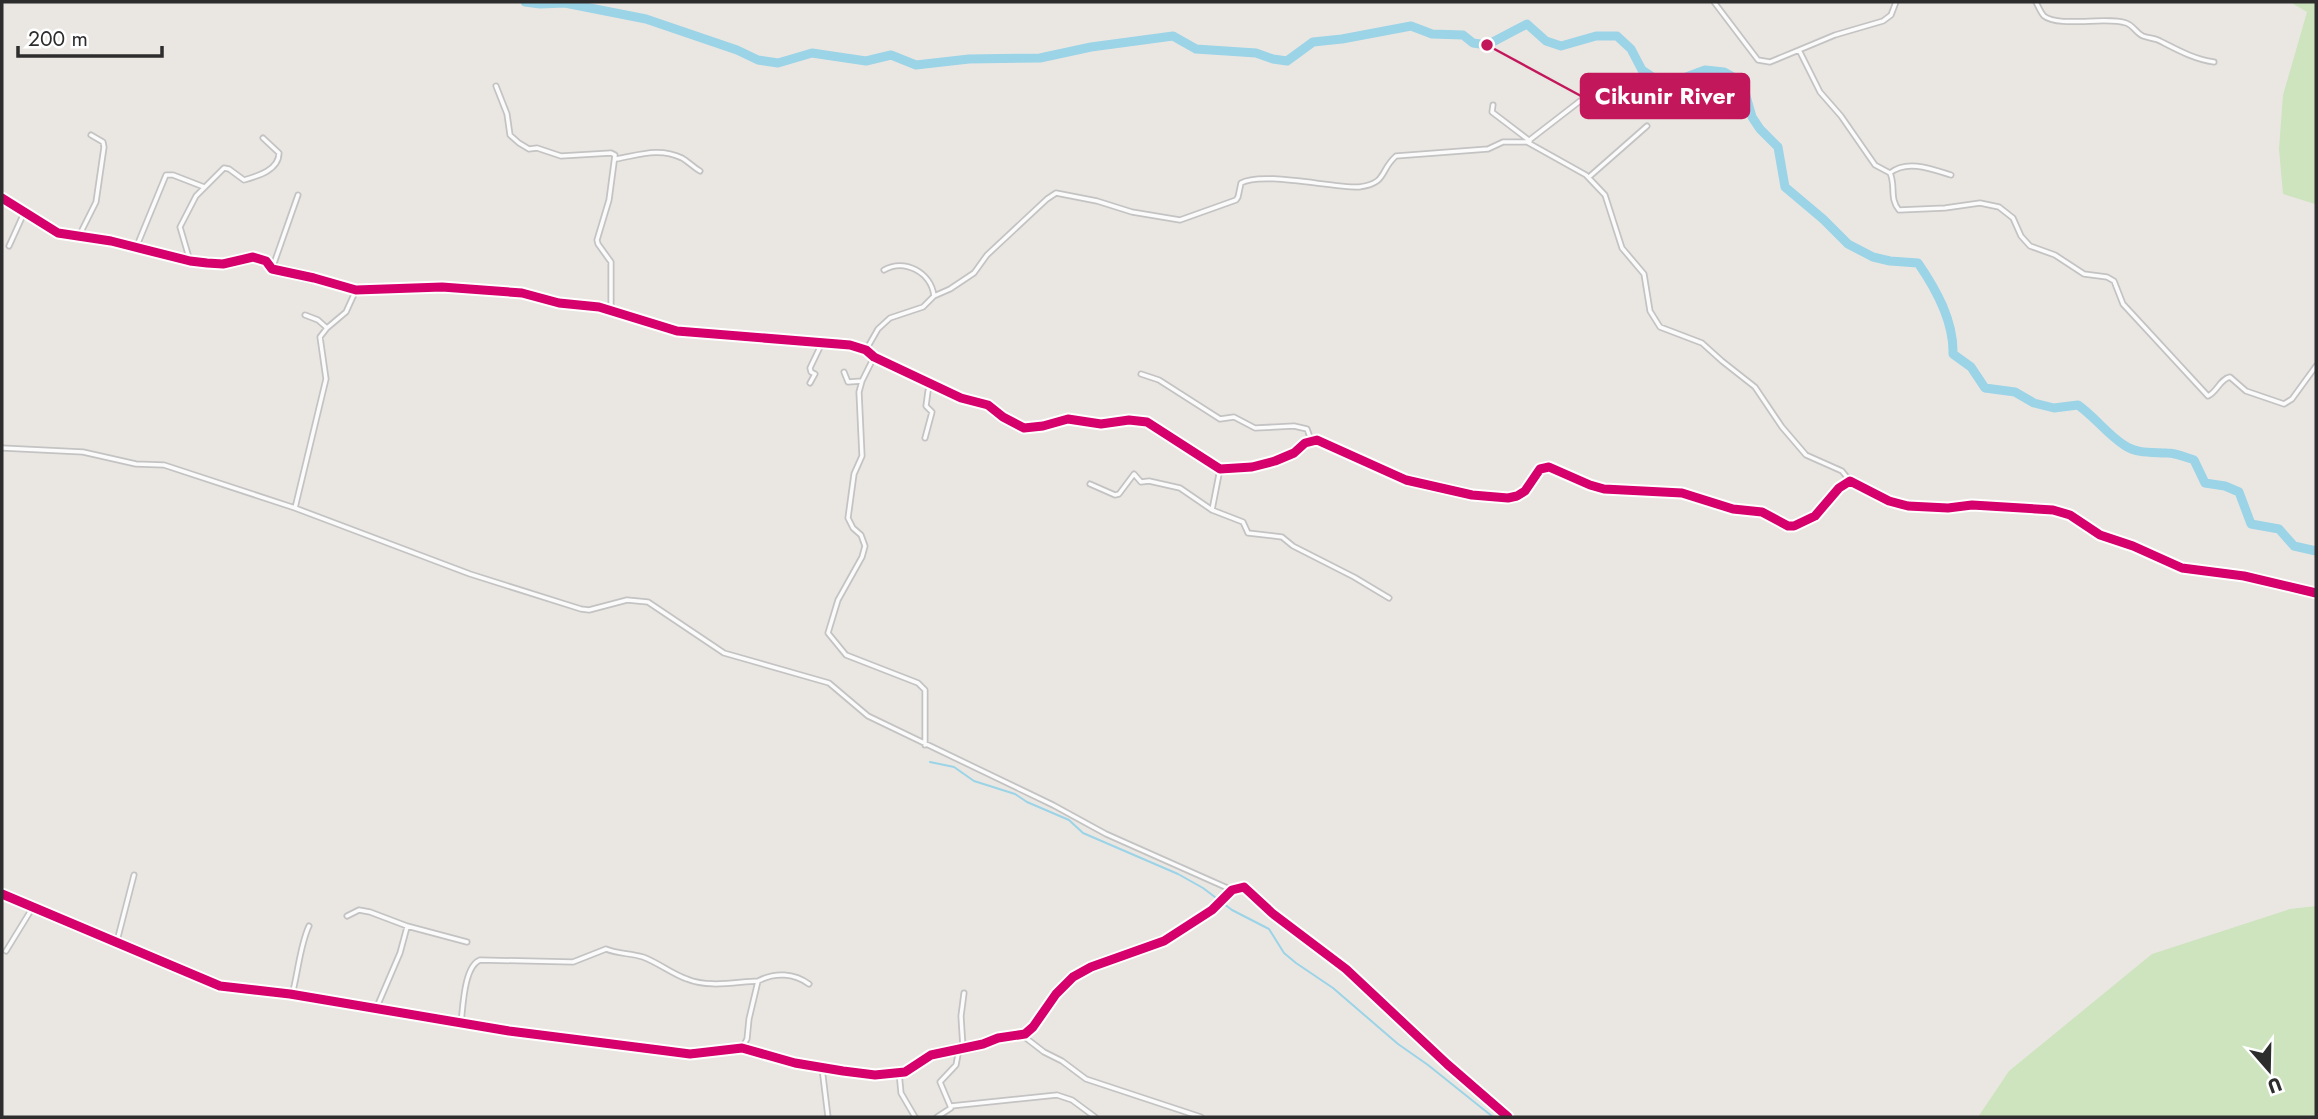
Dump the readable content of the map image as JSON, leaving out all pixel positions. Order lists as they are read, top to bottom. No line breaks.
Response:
{"places":["Cikunir River"],"scale_bar":"200 m","north":"bottom"}
